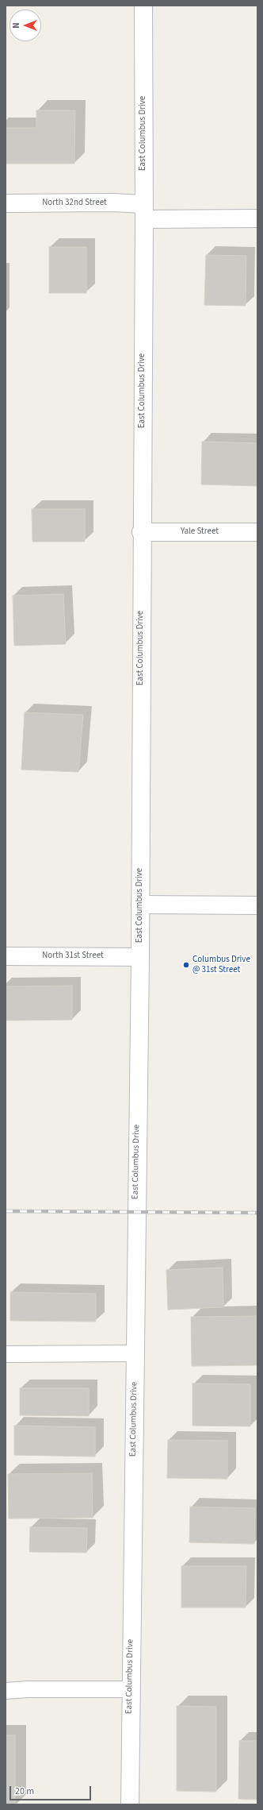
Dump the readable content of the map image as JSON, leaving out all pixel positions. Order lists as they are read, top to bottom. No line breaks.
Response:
{"streets":{"main road":["East Columbus Drive","North 32nd Street","Yale Street","North 31st Street"]},"crossings":[["East Columbus Drive","North 32nd Street"],["East Columbus Drive","Yale Street"],["East Columbus Drive","North 31st Street"]],"places":["Columbus Drive @ 31st Street"],"scale_bar":"20 m","north":"left"}
